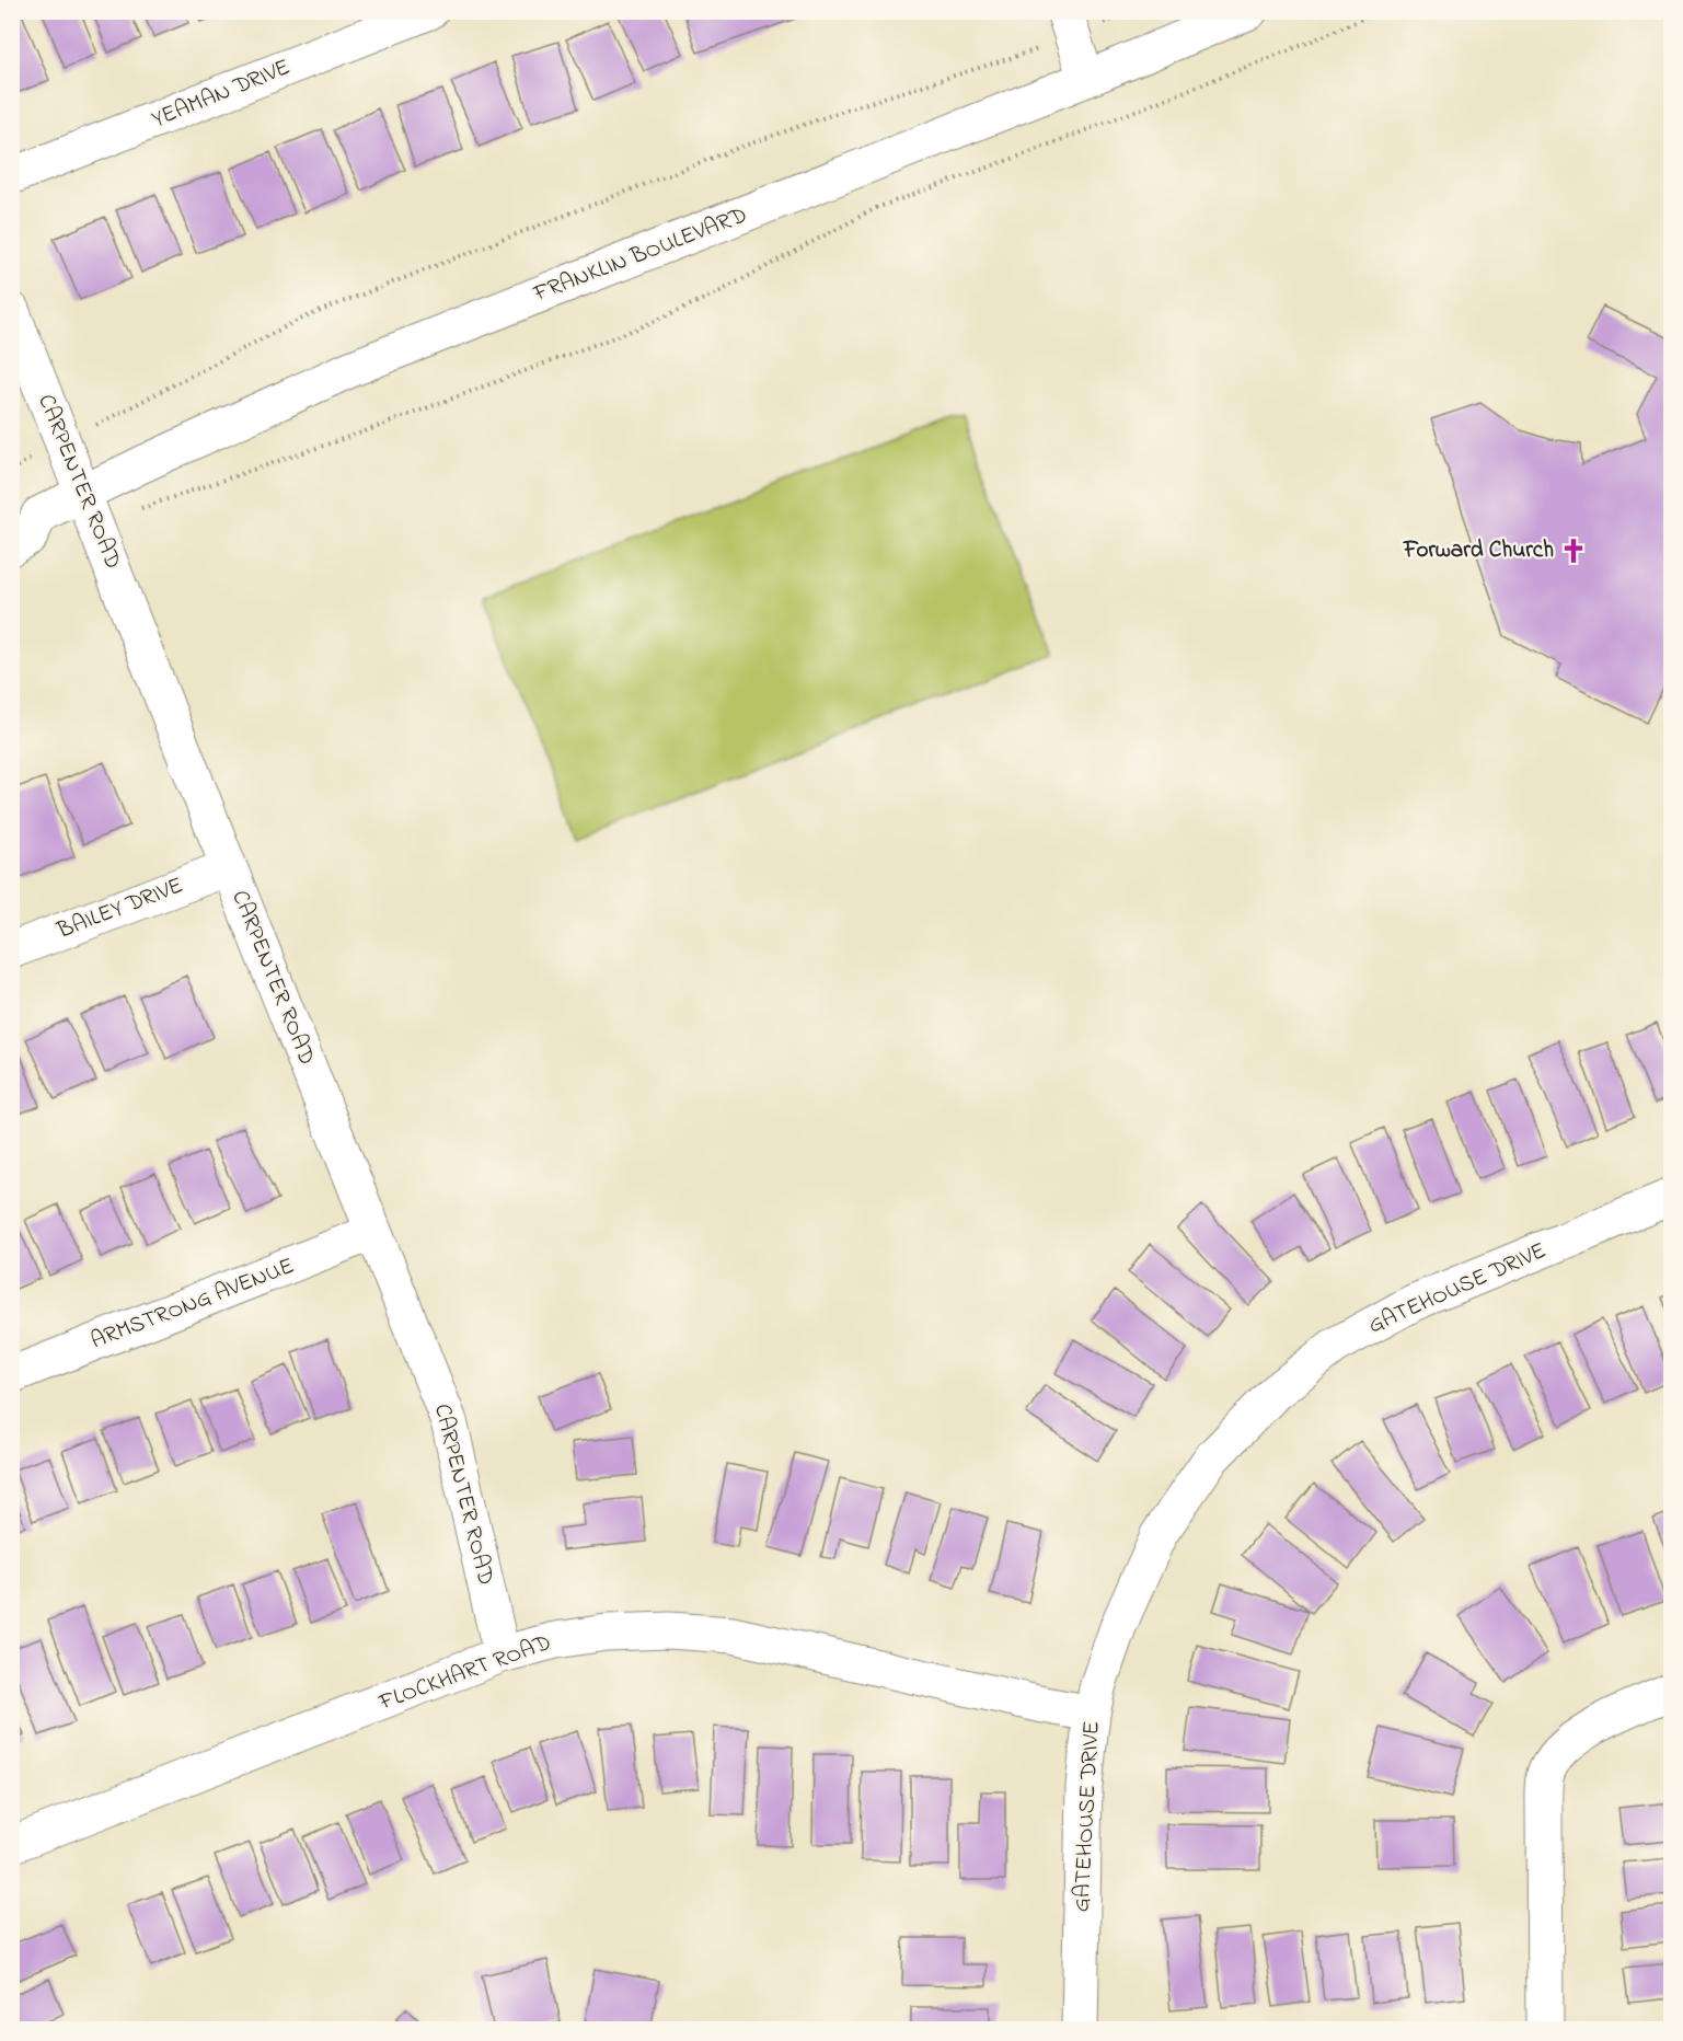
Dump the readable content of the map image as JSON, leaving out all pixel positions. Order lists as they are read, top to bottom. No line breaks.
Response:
{"streets":{"street":["YEAMAN DRIVE","FRANKLIN BOULEVARD","CARPENTER ROAD","BAILEY DRIVE","GATEHOUSE DRIVE","ARMSTRONG AVENUE","FLOCKHART ROAD"]},"crossings":[["FRANKLIN BOULEVARD","CARPENTER ROAD"],["CARPENTER ROAD","BAILEY DRIVE"],["CARPENTER ROAD","ARMSTRONG AVENUE"],["CARPENTER ROAD","FLOCKHART ROAD"],["GATEHOUSE DRIVE","FLOCKHART ROAD"]],"places":{"church":["Forward Church"]}}
